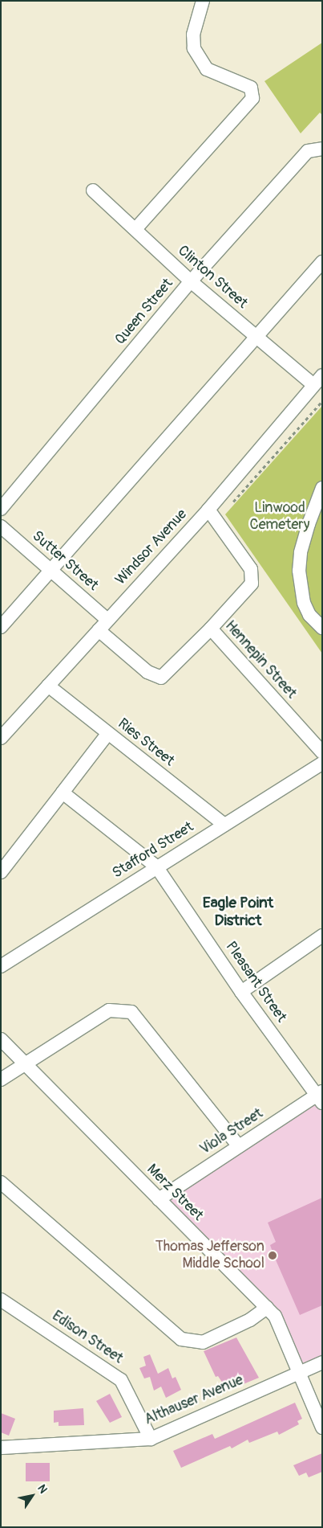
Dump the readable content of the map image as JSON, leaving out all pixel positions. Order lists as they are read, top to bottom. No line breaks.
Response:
{"streets":{"street":["Clinton Street","Queen Street","Windsor Avenue","Sutter Street","Hennepin Street","Ries Street","Stafford Street","Pleasant Street","Viola Street","Merz Street","Edison Street","Althauser Avenue"]},"crossings":[["Clinton Street","Queen Street"],["Clinton Street","Windsor Avenue"],["Windsor Avenue","Sutter Street"],["Windsor Avenue","Hennepin Street"],["Windsor Avenue","Ries Street"],["Ries Street","Stafford Street"],["Stafford Street","Pleasant Street"],["Pleasant Street","Viola Street"],["Viola Street","Merz Street"],["Merz Street","Althauser Avenue"],["Edison Street","Althauser Avenue"]],"districts":["Eagle Point District"],"parks":["Linwood Cemetery"],"places":["Thomas Jefferson Middle School"],"north":"top right"}
